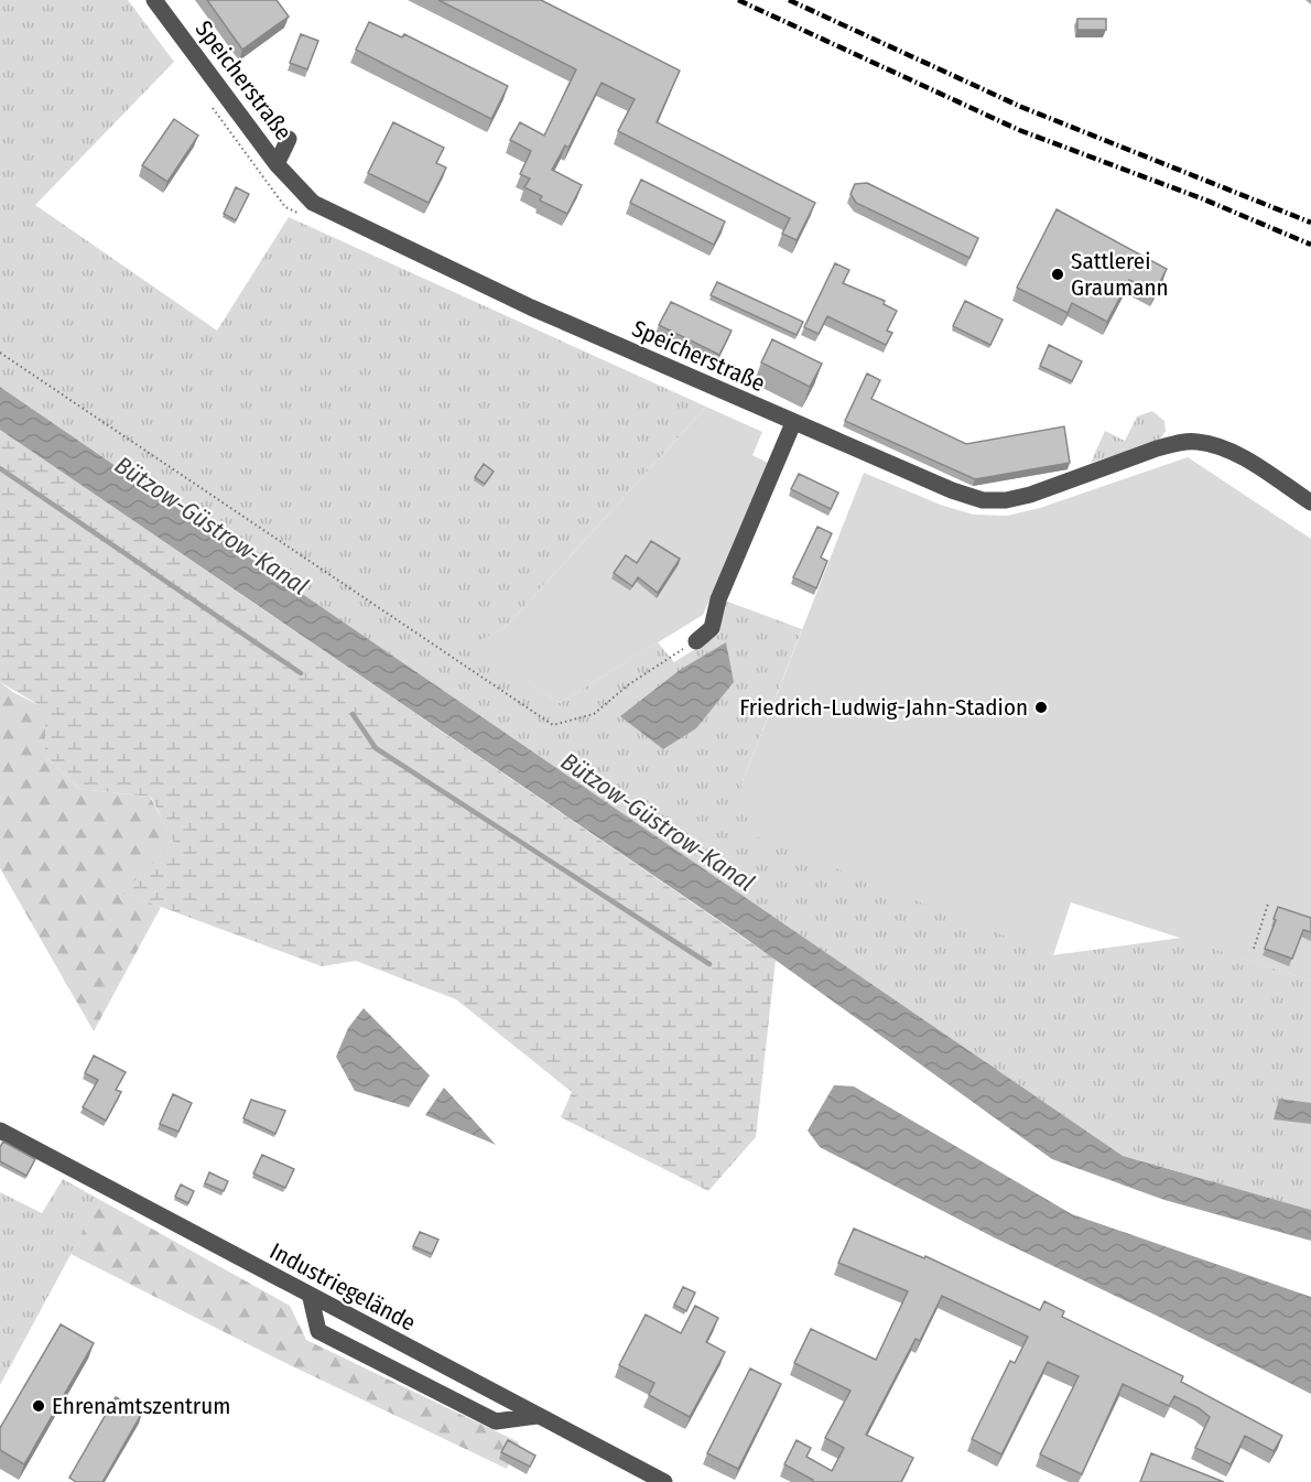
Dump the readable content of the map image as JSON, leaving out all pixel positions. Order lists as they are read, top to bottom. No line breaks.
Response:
{"streets":{"street":["Speicherstraße","Industriegelände"]},"water":["Bützow-Güstrow-Kanal"],"places":["Sattlerei Graumann","Friedrich-Ludwig-Jahn-Stadion","Ehrenamtszentrum"]}
